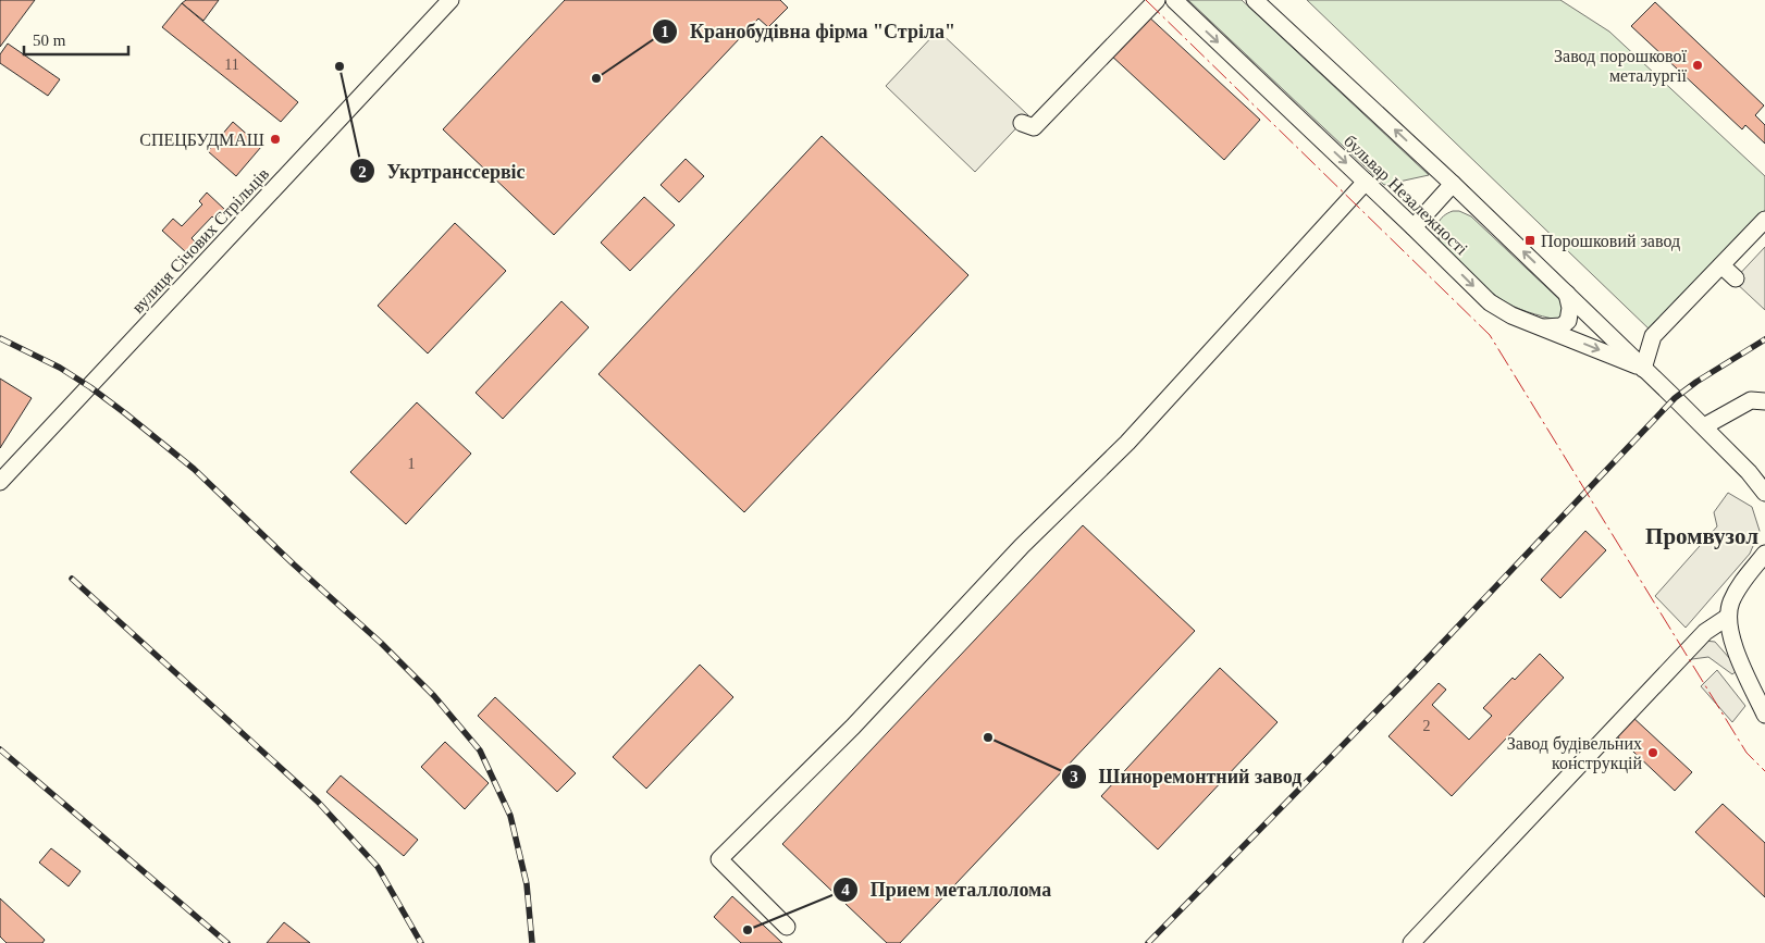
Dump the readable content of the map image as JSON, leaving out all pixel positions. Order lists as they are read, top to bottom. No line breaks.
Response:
{"streets":{"street":["бульвар Незалежності","вулиця Січових Стрільців"]},"districts":["Промвузол"],"places":{"other":["Завод порошкової металургії","Укртранссервіс","Кранобудівна фірма \"Стріла\"","СПЕЦБУДМАШ","Шиноремонтний завод","Завод будівельних конструкцій","Прием металлолома"],"transit":["Порошковий завод"]},"house_numbers":["11","1","2"],"scale_bar":"50 m"}
